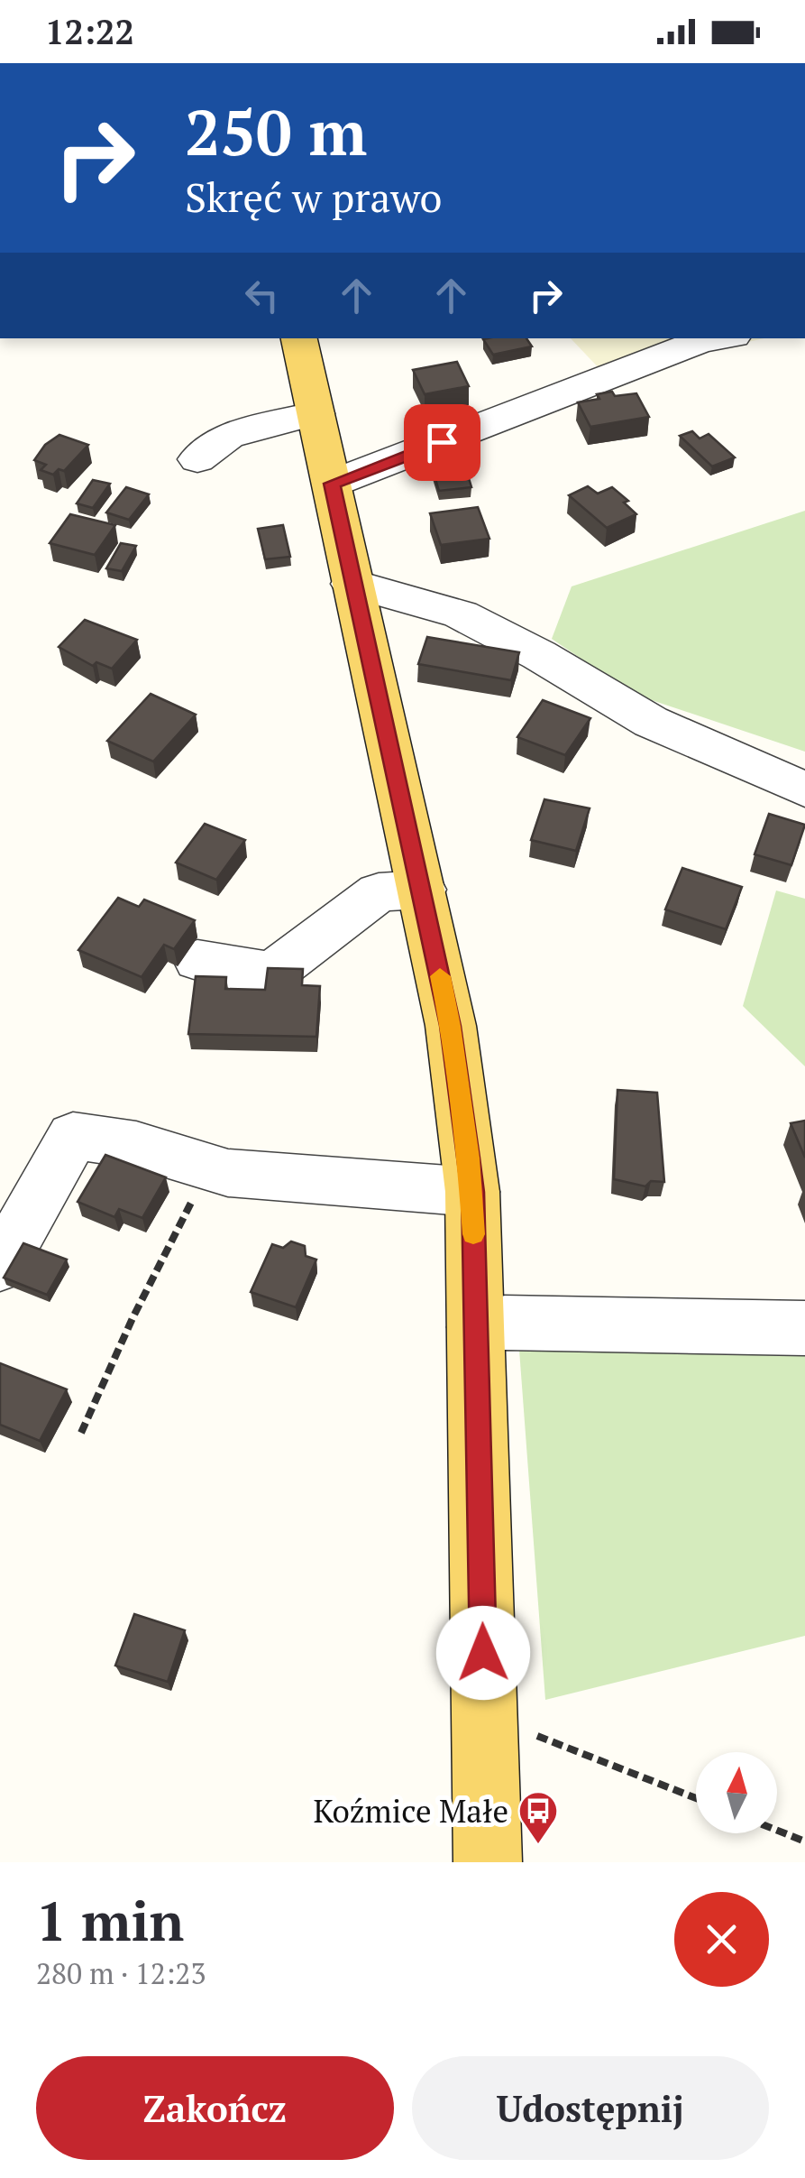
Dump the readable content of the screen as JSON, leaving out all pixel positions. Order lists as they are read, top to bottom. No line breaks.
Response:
{"places":{"bus stop":["Koźmice Małe"]},"north":"top","page":{"status":"12:22","turn":["250 m","Skręć w prawo"],"heading":["1 min","280 m · 12:23"],"buttons":["Zakończ","Udostępnij"]}}
